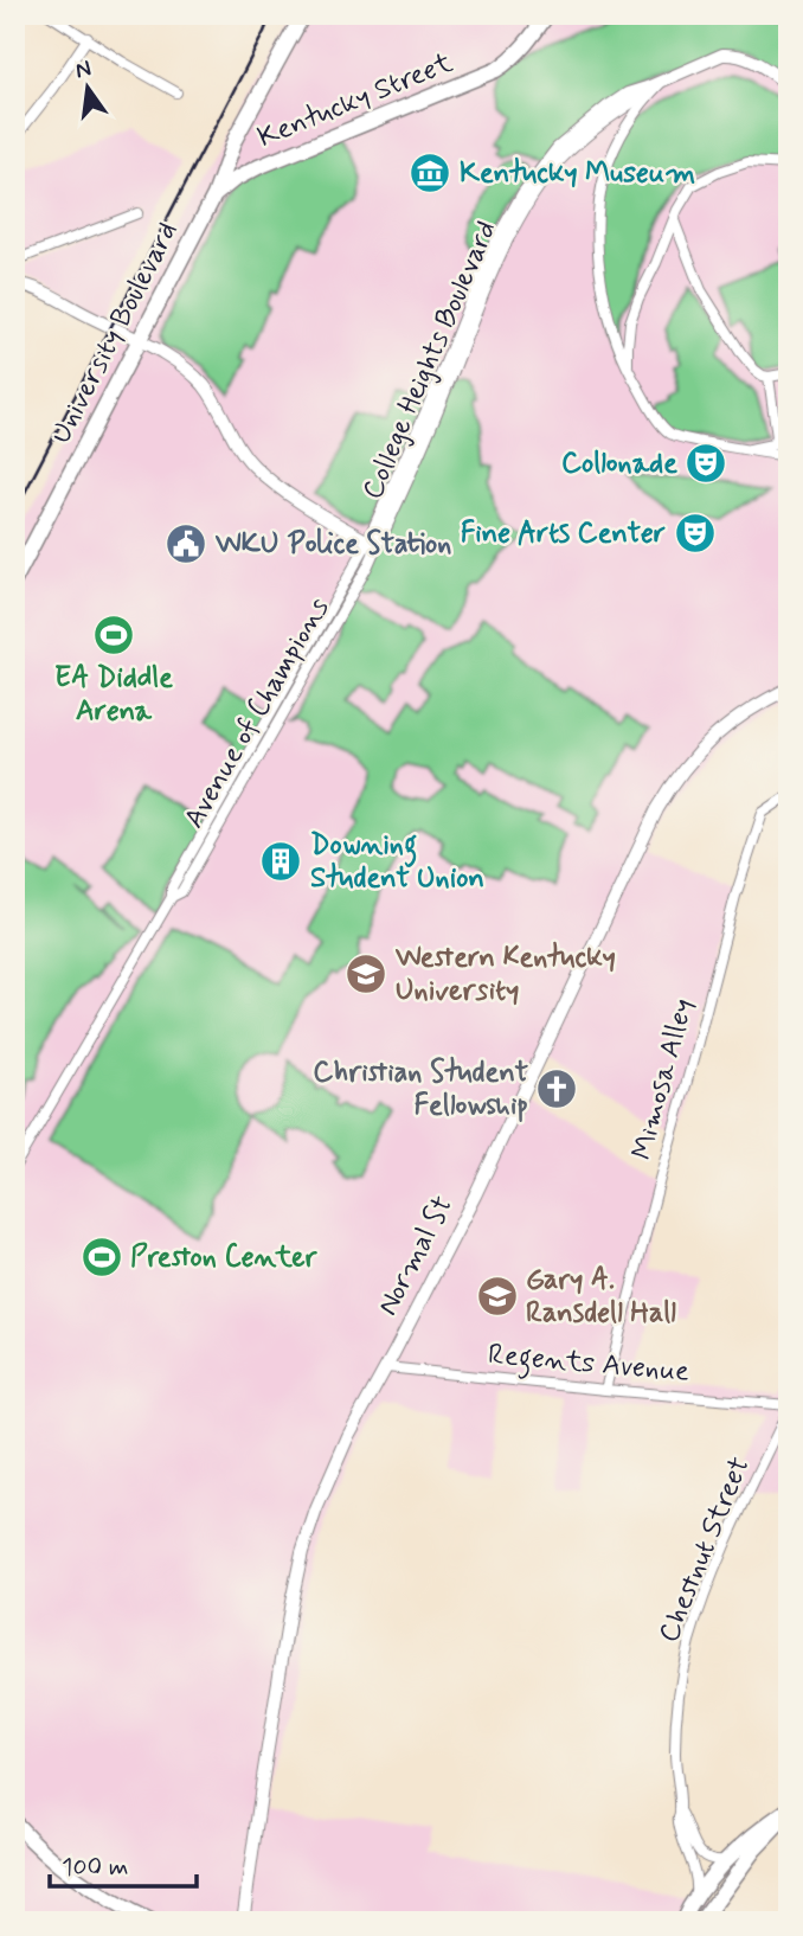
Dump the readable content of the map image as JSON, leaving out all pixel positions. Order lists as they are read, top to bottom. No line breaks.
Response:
{"streets":{"main road":["Kentucky Street","University Boulevard"],"street":["College Heights Boulevard","Avenue of Champions","Mimosa Alley","Normal St","Regents Avenue","Chestnut Street"]},"crossings":[["Kentucky Street","University Boulevard"],["University Boulevard","College Heights Boulevard"],["College Heights Boulevard","Avenue of Champions"],["Mimosa Alley","Regents Avenue"],["Normal St","Regents Avenue"],["Regents Avenue","Chestnut Street"]],"places":{"museum":["Kentucky Museum"],"theatre":["Collonade","Fine Arts Center"],"public building":["WKU Police Station"],"sports":["EA Diddle Arena","Preston Center"],"building":["Downing Student Union"],"school or university":["Western Kentucky University","Gary A. Ransdell Hall"],"church":["Christian Student Fellowship"]},"scale_bar":"100 m","north":"top"}
